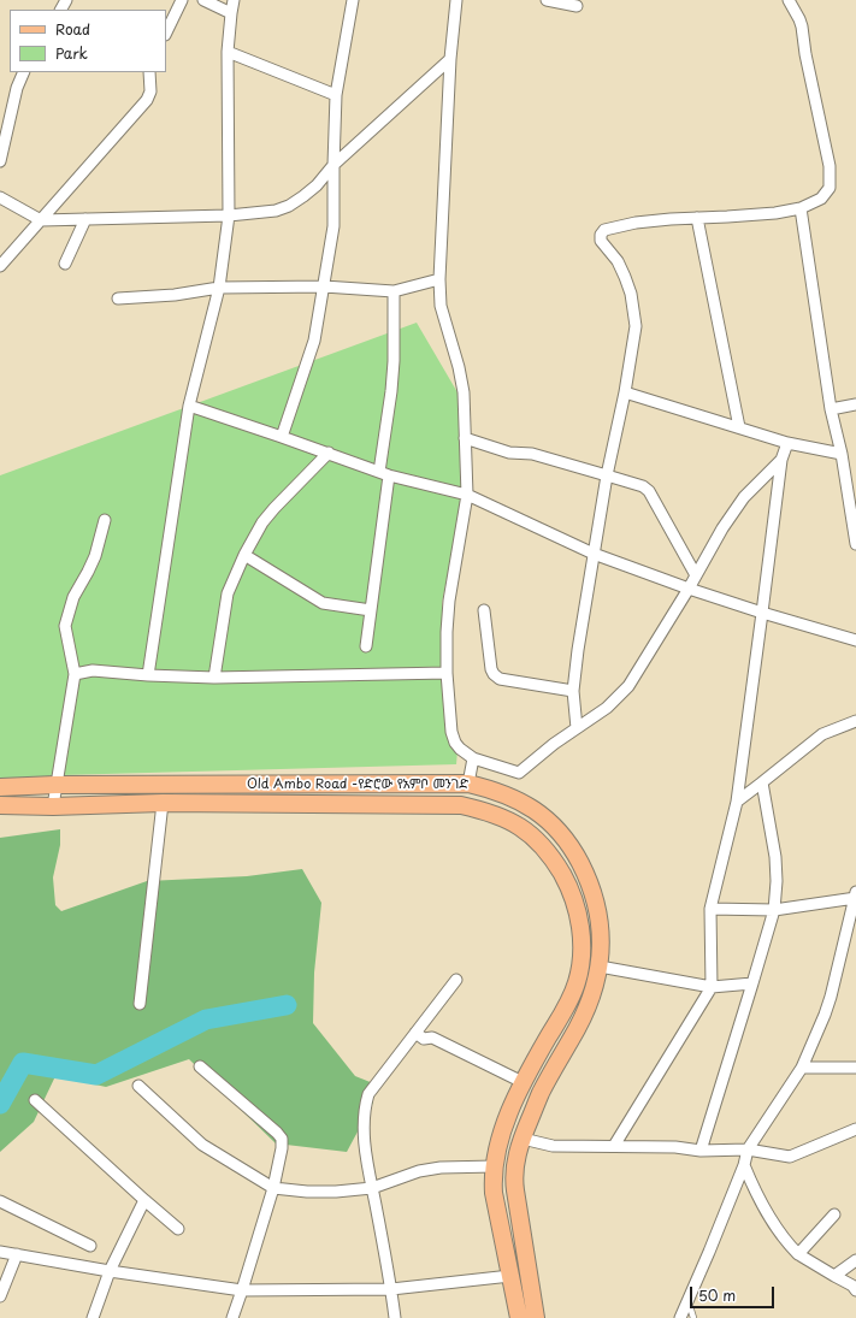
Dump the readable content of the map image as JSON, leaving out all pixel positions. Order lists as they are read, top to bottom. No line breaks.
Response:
{"streets":{"main road":["Old Ambo Road -የድሮው የአምቦ መንገድ"]},"legend":["Road","Park"],"scale_bar":"50 m"}
